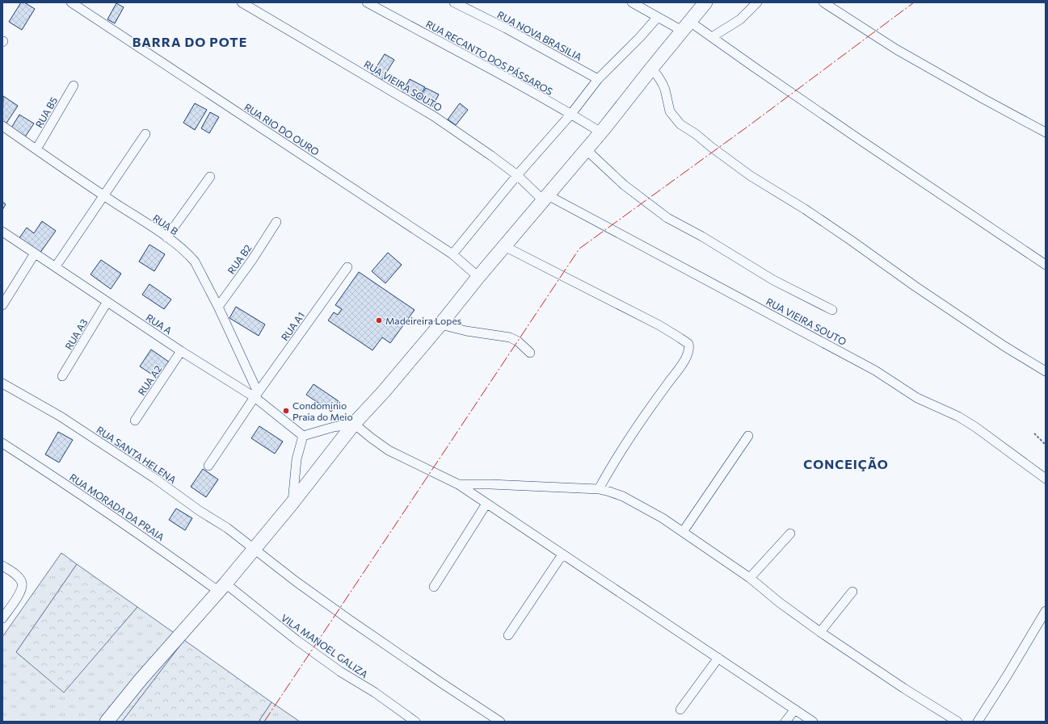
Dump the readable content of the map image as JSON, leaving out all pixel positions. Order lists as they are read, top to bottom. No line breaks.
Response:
{"streets":{"street":["RUA NOVA BRASILIA","RUA RECANTO DOS PÁSSAROS","RUA VIEIRA SOUTO","RUA B5","RUA RIO DO OURO","RUA B","RUA B2","RUA A","RUA A1","RUA A3","RUA A2","RUA SANTA HELENA","RUA MORADA DA PRAIA","VILA MANOEL GALIZA"]},"crossings":[["RUA B5","RUA B"],["RUA B","RUA B2"],["RUA B","RUA A"],["RUA B","RUA A1"],["RUA A","RUA A1"],["RUA A","RUA A3"],["RUA A","RUA A2"],["RUA MORADA DA PRAIA","VILA MANOEL GALIZA"]],"districts":["BARRA DO POTE","CONCEIÇÃO"],"places":["Madeireira Lopes","Condomínio Praia do Meio"]}
